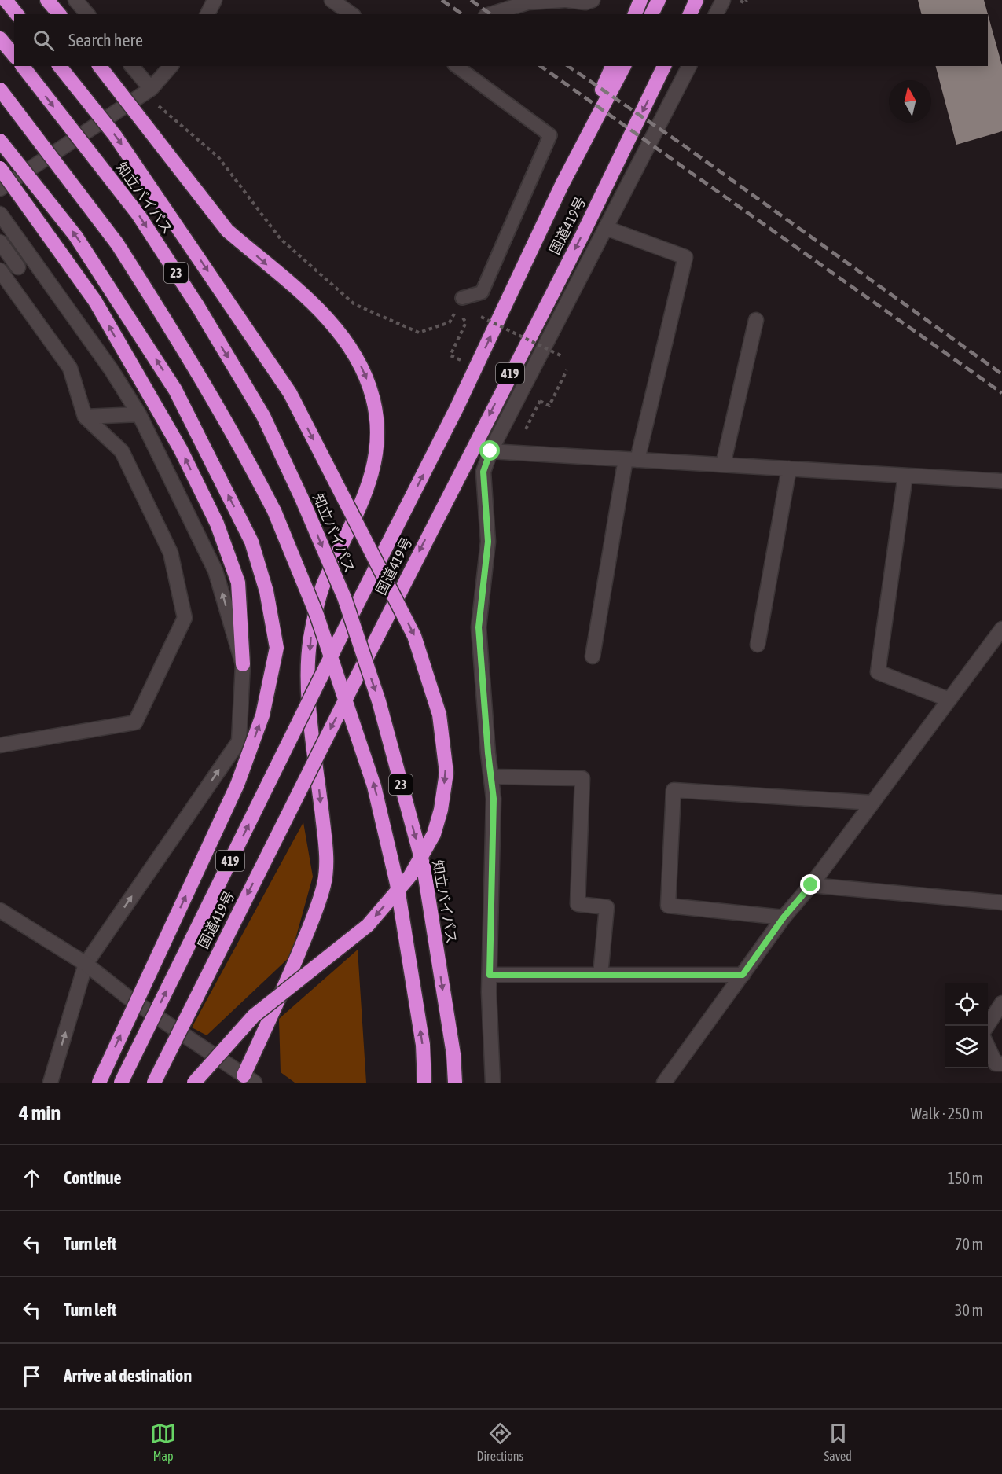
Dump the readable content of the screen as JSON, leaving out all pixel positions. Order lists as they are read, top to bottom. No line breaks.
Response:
{"streets":{"highway":["知立バイパス","国道419号","23","419"]},"north":"top","page":{"search":"Search here","heading":["4 min","Walk · 250 m"],"list":[["Continue","150 m"],["Turn left","70 m"],["Turn left","30 m"],"Arrive at destination"],"nav":["Map","Directions","Saved"]}}
